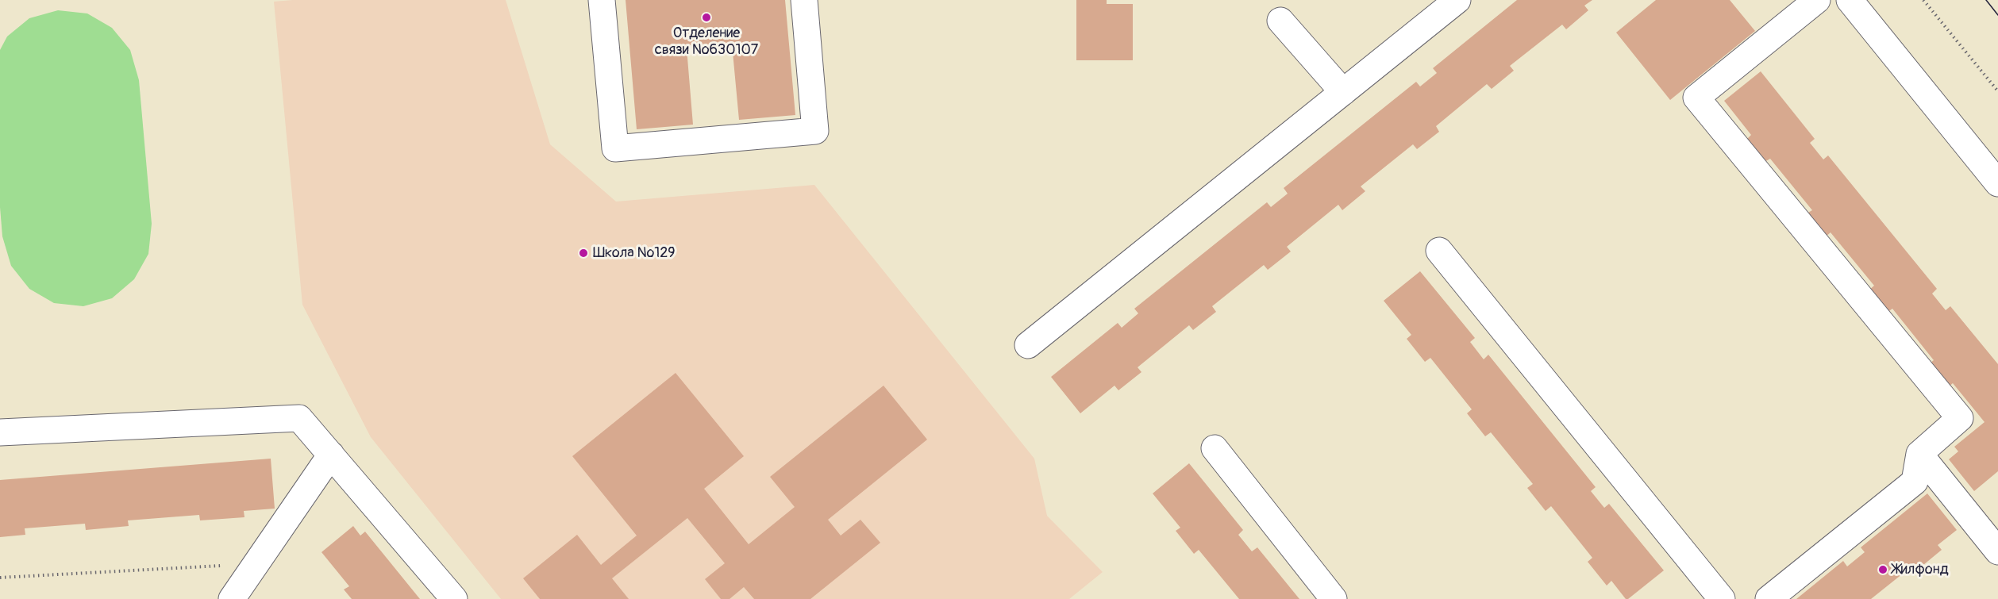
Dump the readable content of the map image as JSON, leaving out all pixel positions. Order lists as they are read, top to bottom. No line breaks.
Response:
{"places":["Отделение связи №630107","Школа №129","Жилфонд"]}
